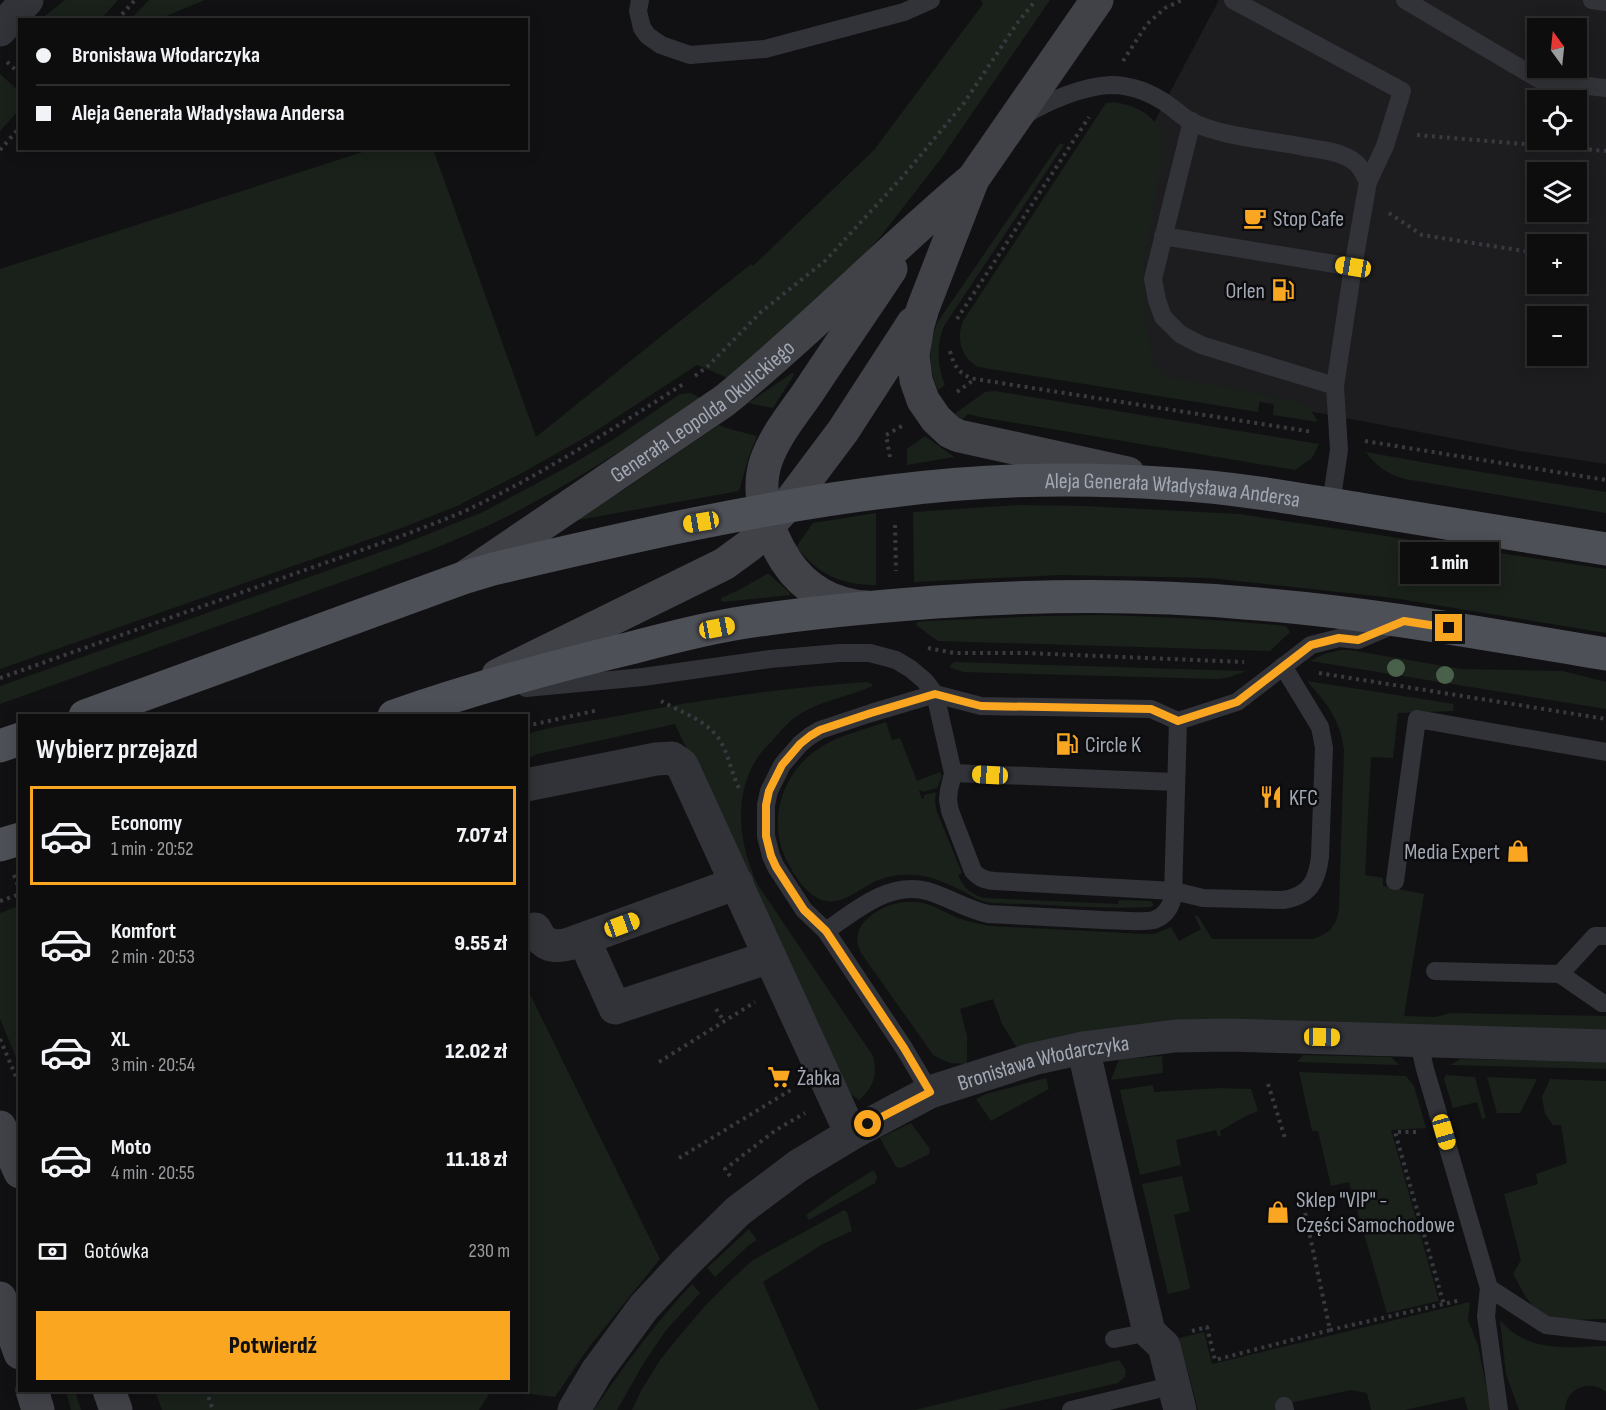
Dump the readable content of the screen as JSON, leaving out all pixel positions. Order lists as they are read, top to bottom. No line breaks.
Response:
{"streets":{"main road":["Generała Leopolda Okulickiego","Aleja Generała Władysława Andersa"],"street":["Bronisława Włodarczyka"]},"crossings":[["Generała Leopolda Okulickiego","Aleja Generała Władysława Andersa"]],"places":{"cafe":["Stop Cafe"],"fuel station":["Orlen","Circle K"],"restaurant":["KFC"],"shop":["Media Expert","Sklep \"VIP\" - Części Samochodowe"],"supermarket":["Żabka"]},"north":"top","page":{"map_buttons":["+","−"],"banner":["Bronisława Włodarczyka","Aleja Generała Władysława Andersa"],"bubble":"1 min","heading":"Wybierz przejazd","list":[{"name":"Economy","note":"1 min · 20:52","value":"7.07 zł"},{"name":"Komfort","note":"2 min · 20:53","value":"9.55 zł"},{"name":"XL","note":"3 min · 20:54","value":"12.02 zł"},{"name":"Moto","note":"4 min · 20:55","value":"11.18 zł"}],"pay":["Gotówka","230 m"],"buttons":"Potwierdź"}}
